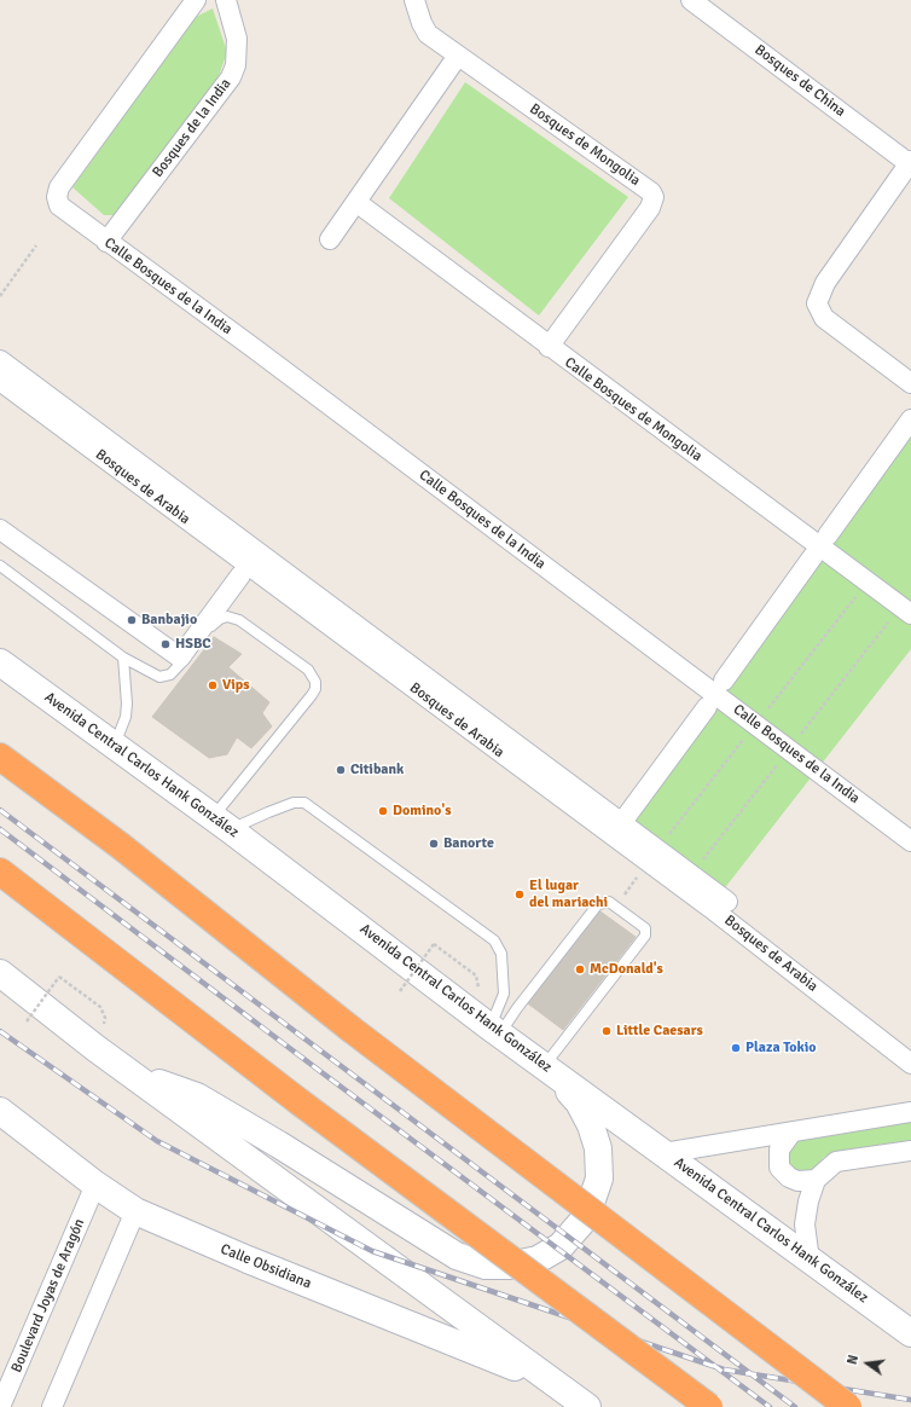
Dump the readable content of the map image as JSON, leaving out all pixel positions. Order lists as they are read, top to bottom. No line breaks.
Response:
{"streets":{"main road":["Avenida Central Carlos Hank González","Calle Obsidiana"],"street":["Bosques de China","Bosques de la India","Bosques de Mongolia","Calle Bosques de la India","Calle Bosques de Mongolia","Bosques de Arabia","Boulevard Joyas de Aragón"]},"crossings":[["Bosques de la India","Calle Bosques de la India"],["Bosques de Mongolia","Calle Bosques de Mongolia"],["Calle Obsidiana","Boulevard Joyas de Aragón"]],"places":["Banbajio","HSBC","Vips","Citibank","Domino's","Banorte","El lugar del mariachi","McDonald's","Little Caesars","Plaza Tokio"],"north":"left"}
